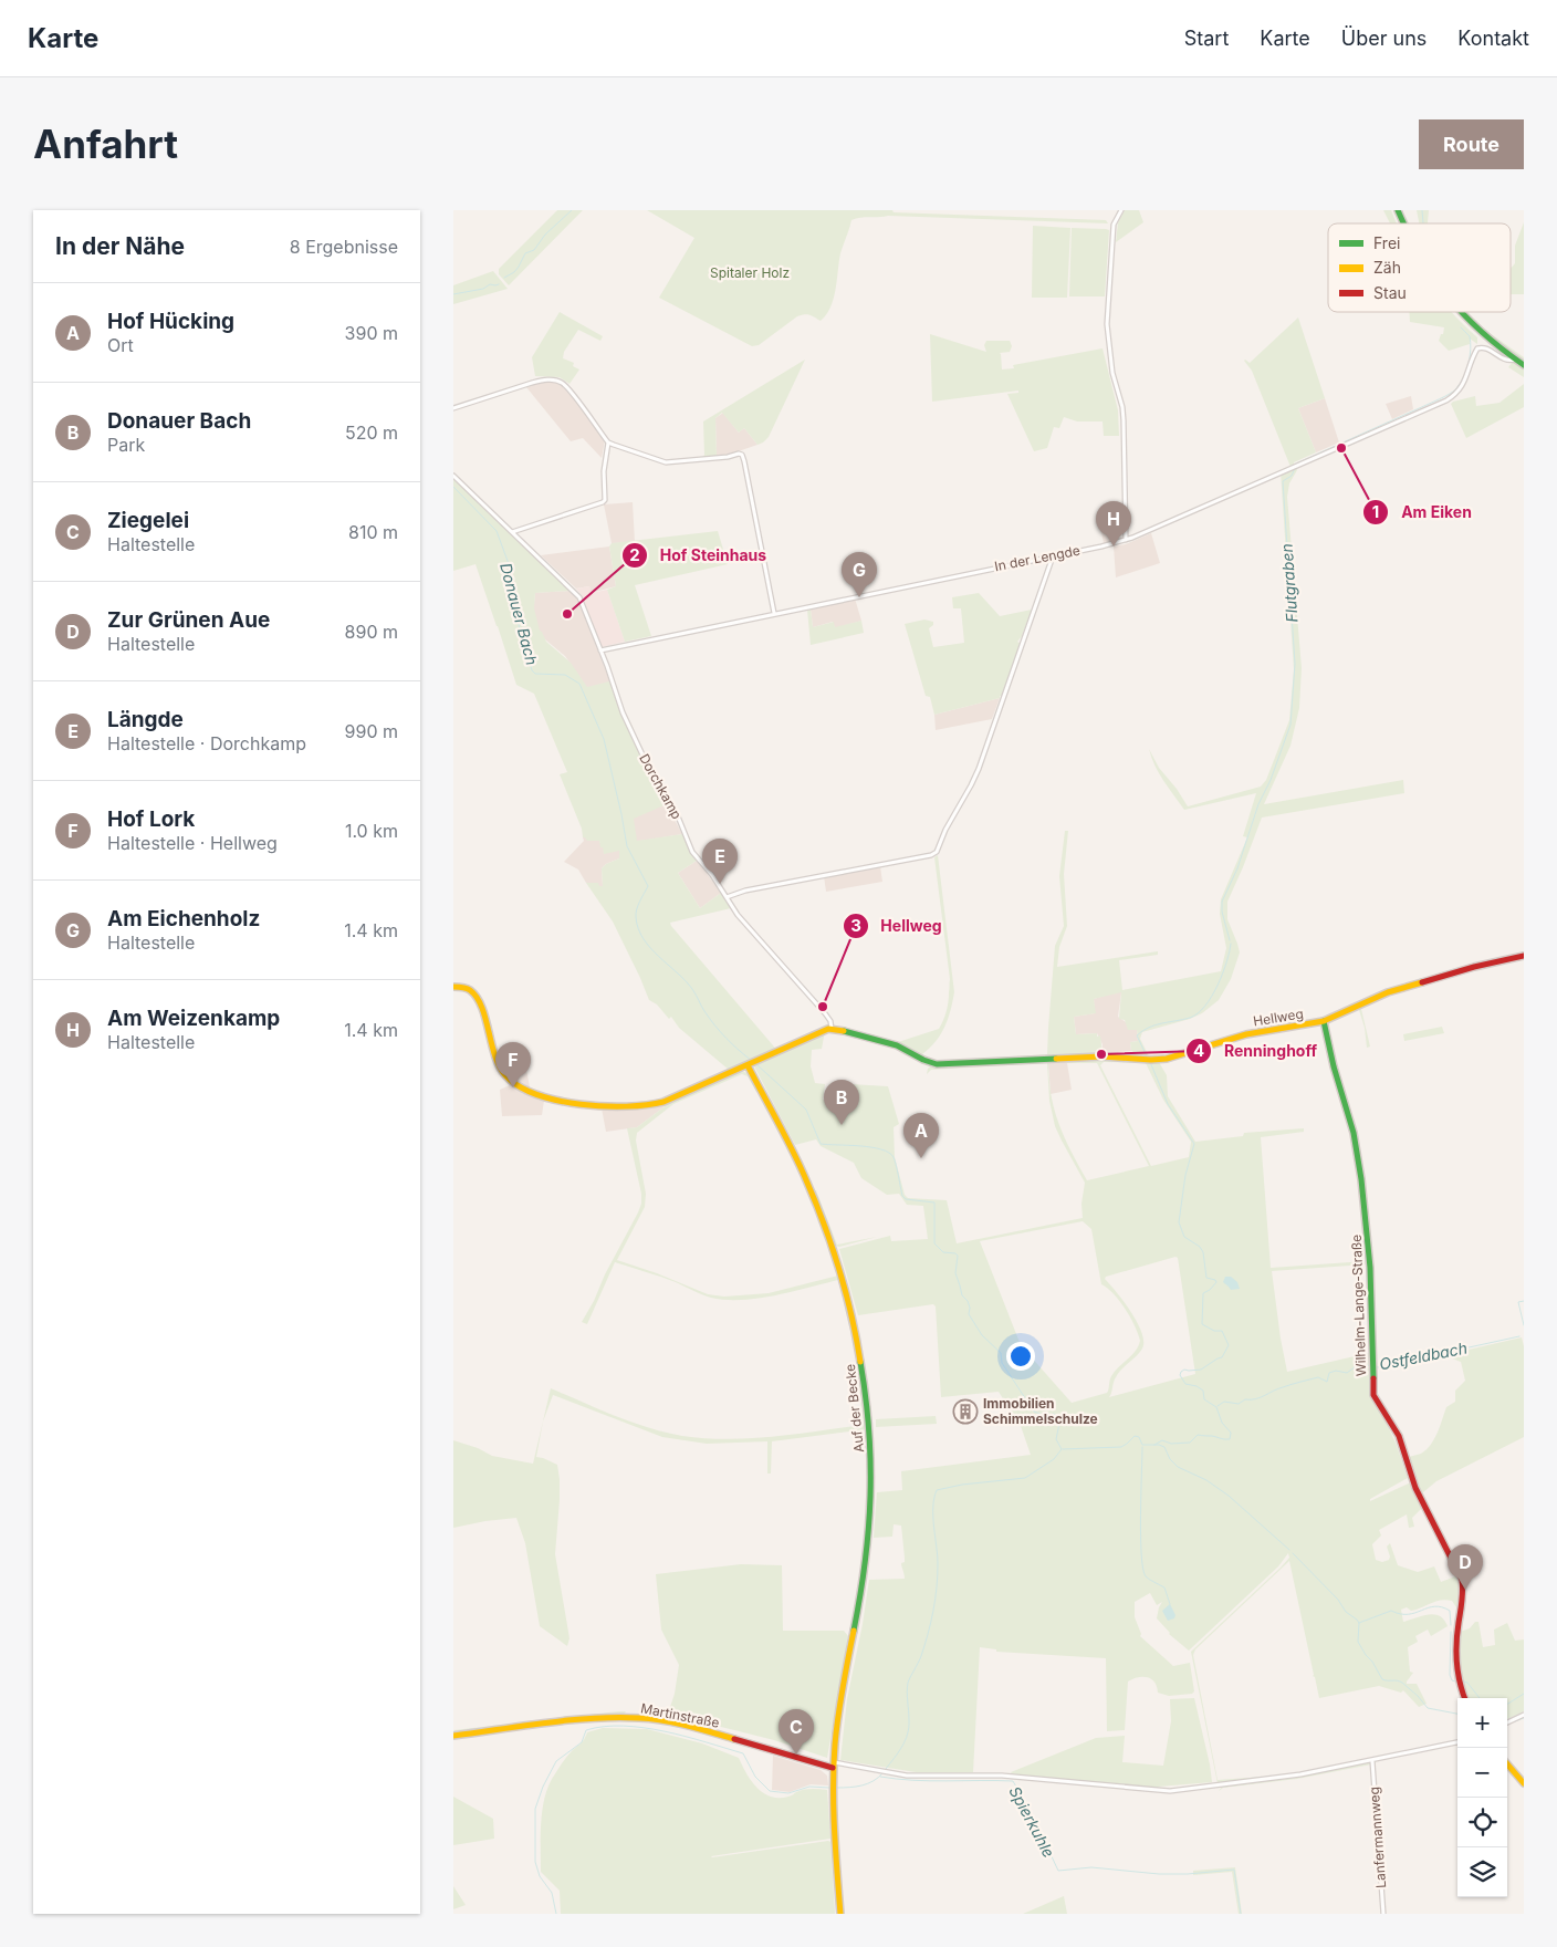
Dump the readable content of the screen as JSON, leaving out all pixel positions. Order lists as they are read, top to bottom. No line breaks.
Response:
{"streets":{"street":["In der Lengde","Dorchkamp","Hellweg","Wilhelm-Lange-Straße","Auf der Becke","Martinstraße","Lanfermannweg"]},"crossings":[["In der Lengde","Dorchkamp"],["Dorchkamp","Hellweg"],["Hellweg","Wilhelm-Lange-Straße"],["Auf der Becke","Martinstraße"]],"water":["Flutgraben","Donauer Bach","Ostfeldbach","Spierkuhle"],"parks":["Spitaler Holz"],"places":{"other":["Am Eiken","Hof Steinhaus","Hellweg","Renninghoff"],"building":["Immobilien Schimmelschulze"]},"legend":["Frei","Zäh","Stau"],"page":{"header":"Karte","nav":["Start","Karte","Über uns","Kontakt"],"buttons":"Route","title":"Anfahrt","heading":["In der Nähe","8 Ergebnisse"],"list":[{"mark":"A","name":"Hof Hücking","note":"Ort","value":"390 m"},{"mark":"B","name":"Donauer Bach","note":"Park","value":"520 m"},{"mark":"C","name":"Ziegelei","note":"Haltestelle","value":"810 m"},{"mark":"D","name":"Zur Grünen Aue","note":"Haltestelle","value":"890 m"},{"mark":"E","name":"Längde","note":"Haltestelle · Dorchkamp","value":"990 m"},{"mark":"F","name":"Hof Lork","note":"Haltestelle · Hellweg","value":"1.0 km"},{"mark":"G","name":"Am Eichenholz","note":"Haltestelle","value":"1.4 km"},{"mark":"H","name":"Am Weizenkamp","note":"Haltestelle","value":"1.4 km"}],"pins":["H","G","E","F","B","A","D","C"],"map_buttons":["+","−"]}}
